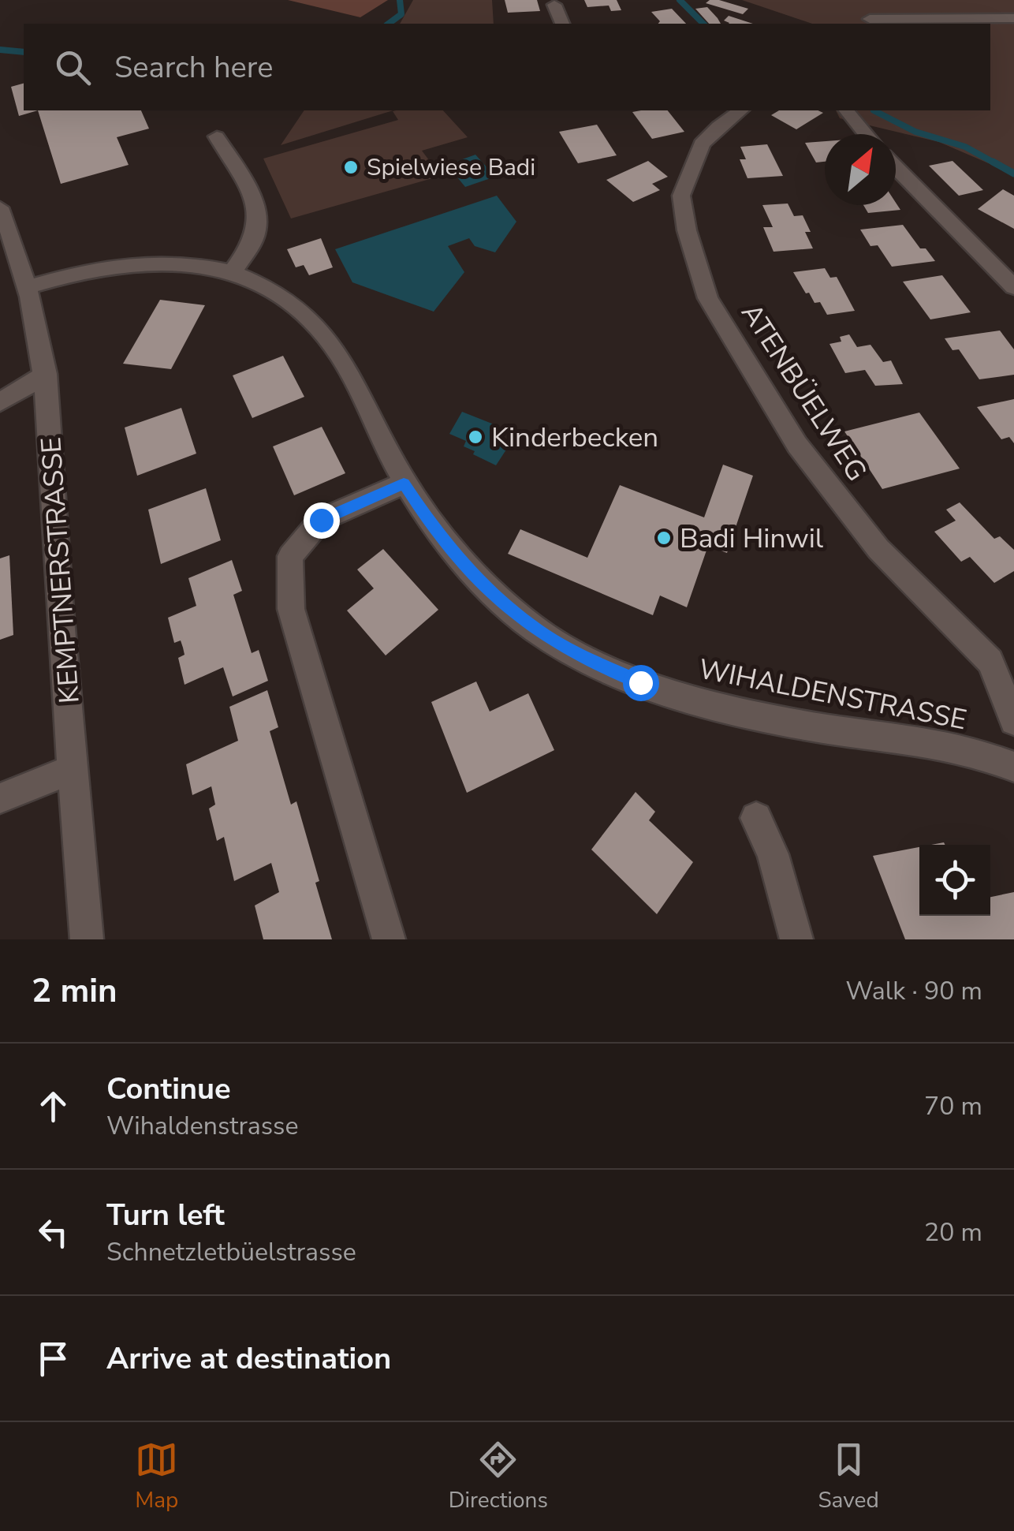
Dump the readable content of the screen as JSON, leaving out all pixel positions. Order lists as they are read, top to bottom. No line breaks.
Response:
{"streets":{"street":["ATENBÜELWEG","KEMPTNERSTRASSE","WIHALDENSTRASSE"]},"crossings":[["KEMPTNERSTRASSE","WIHALDENSTRASSE"]],"places":["Spielwiese Badi","Kinderbecken","Badi Hinwil"],"north":"top right","page":{"search":"Search here","heading":["2 min","Walk · 90 m"],"list":[["Continue","Wihaldenstrasse","70 m"],["Turn left","Schnetzletbüelstrasse","20 m"],"Arrive at destination"],"nav":["Map","Directions","Saved"]}}
